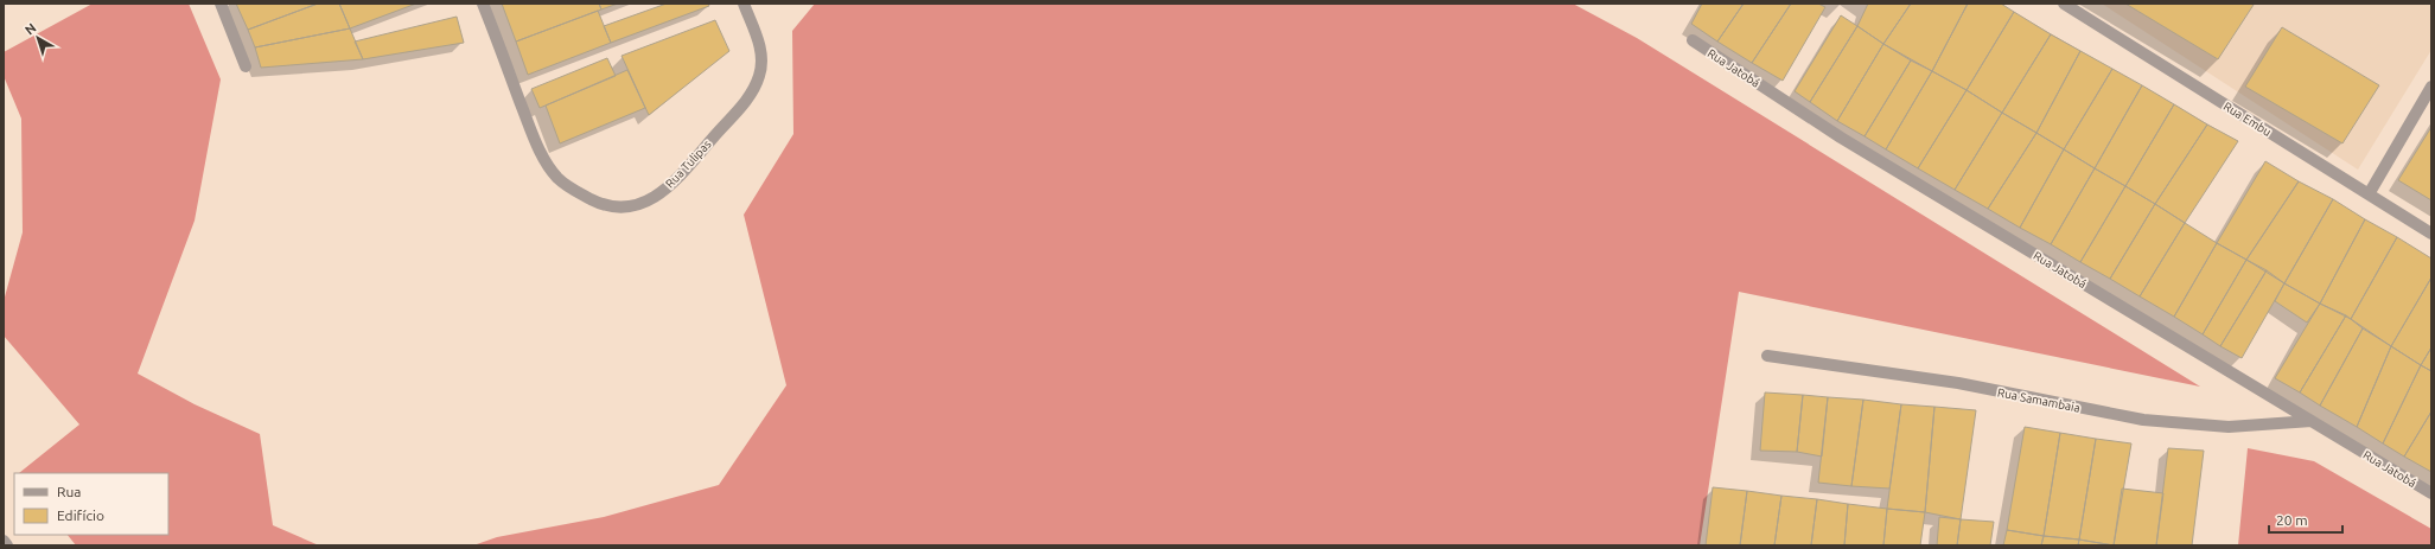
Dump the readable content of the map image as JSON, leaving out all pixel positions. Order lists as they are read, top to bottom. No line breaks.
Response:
{"streets":{"street":["Rua Jatobá","Rua Embu","Rua Tulipas","Rua Samambaia"]},"crossings":[["Rua Jatobá","Rua Samambaia"]],"legend":["Rua","Edifício"],"scale_bar":"20 m","north":"top left"}
